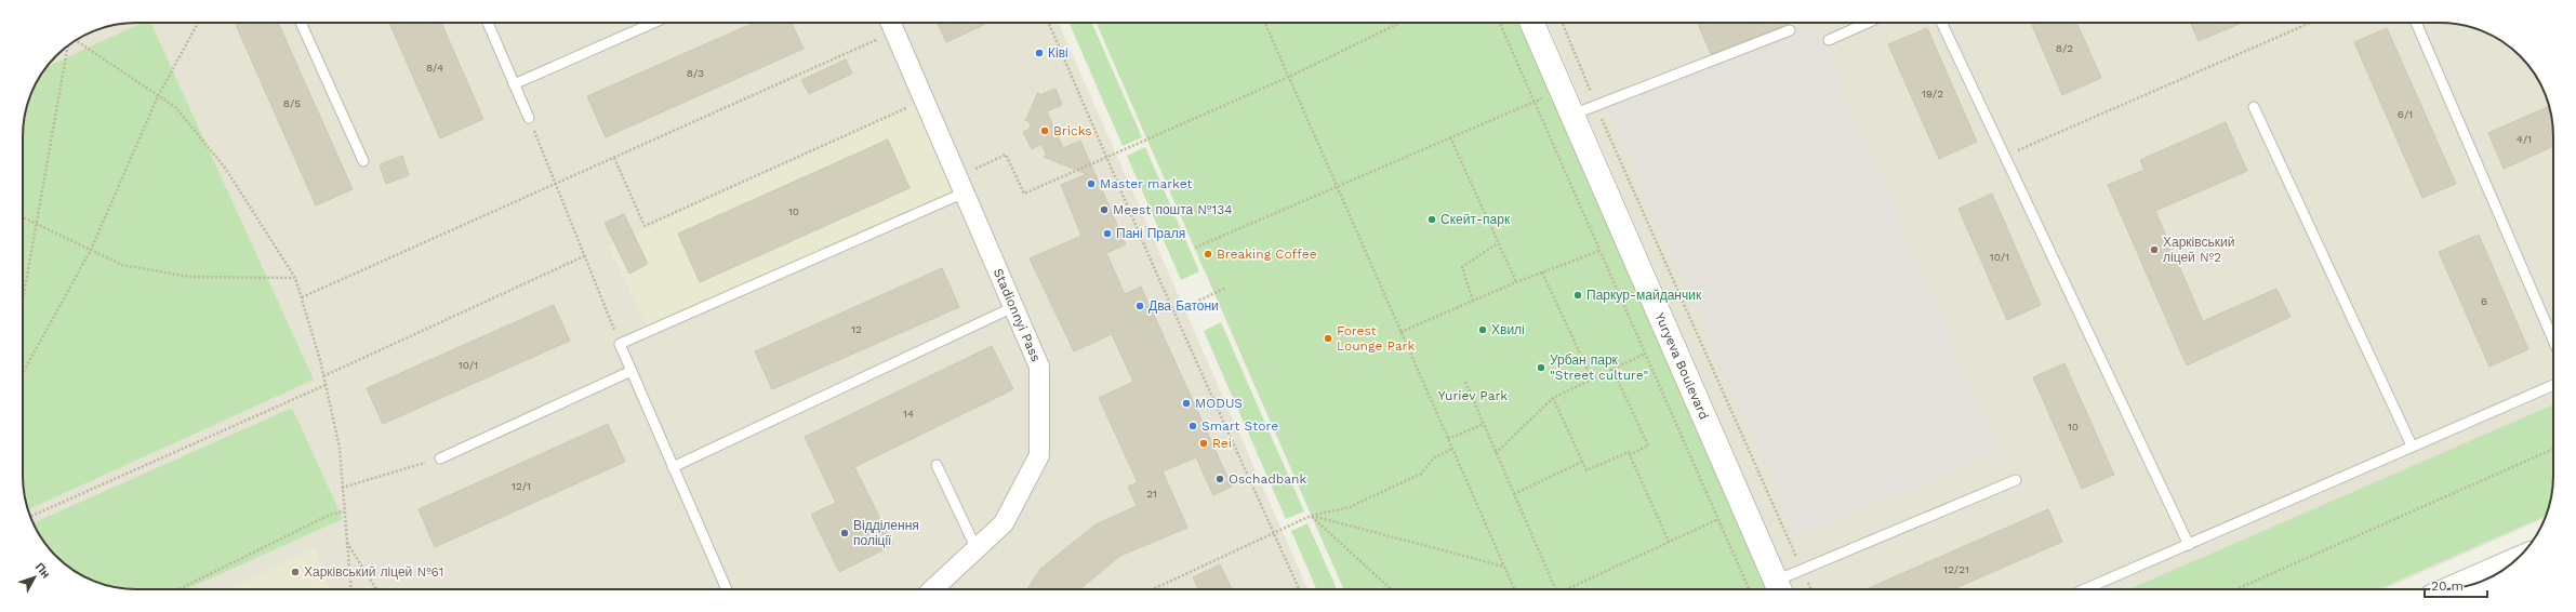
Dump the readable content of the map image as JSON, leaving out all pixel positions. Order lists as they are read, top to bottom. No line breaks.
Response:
{"streets":{"street":["Stadionnyi Pass","Yuryeva Boulevard"]},"parks":["Yuriev Park"],"places":["Ківі","Bricks","Master market","Meest пошта №134","Скейт-парк","Пані Праля","Харківський ліцей №2","Breaking Coffee","Паркур-майданчик","Два Батони","Хвилі","Forest Lounge Park","Урбан парк \"Street culture\"","MODUS","Smart Store","Rei","Oschadbank","Відділення поліції","Харківський ліцей №61"],"house_numbers":["8/2","8/4","8/3","19/2","8/5","6/1","4/1","10","10/1","6","12","10/1","14","10","12/1","21","12/21"],"scale_bar":"20 m","north":"top right"}
